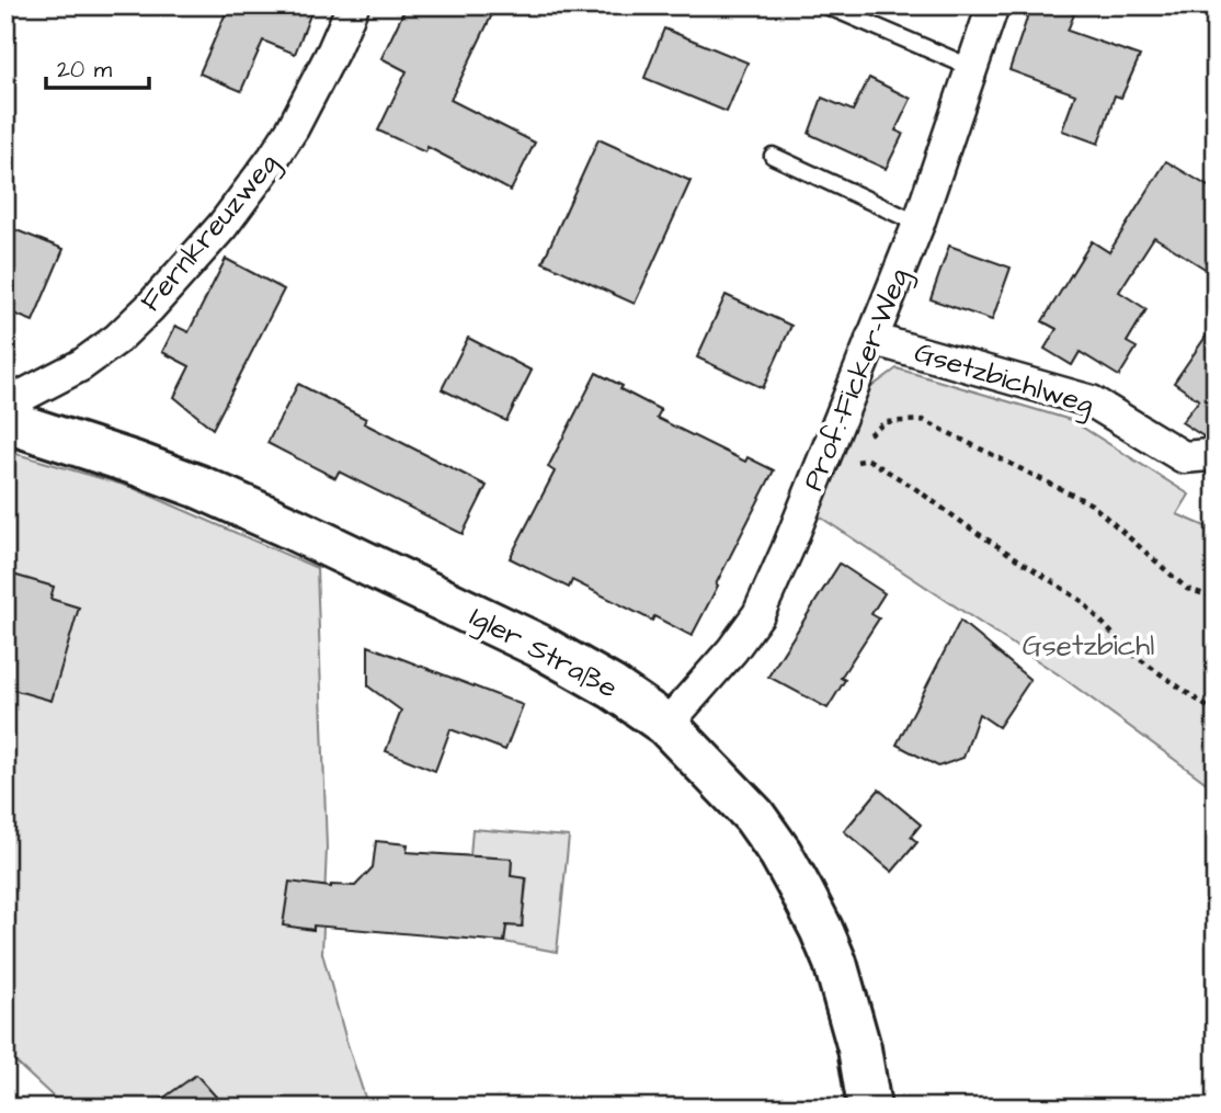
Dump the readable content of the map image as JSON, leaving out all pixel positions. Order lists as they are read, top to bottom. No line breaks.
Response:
{"streets":{"main road":["Igler Straße"],"street":["Fernkreuzweg","Gsetzbichlweg","Prof.-Ficker-Weg"]},"crossings":[["Gsetzbichlweg","Prof.-Ficker-Weg"],["Prof.-Ficker-Weg","Igler Straße"]],"parks":["Gsetzbichl"],"scale_bar":"20 m"}
